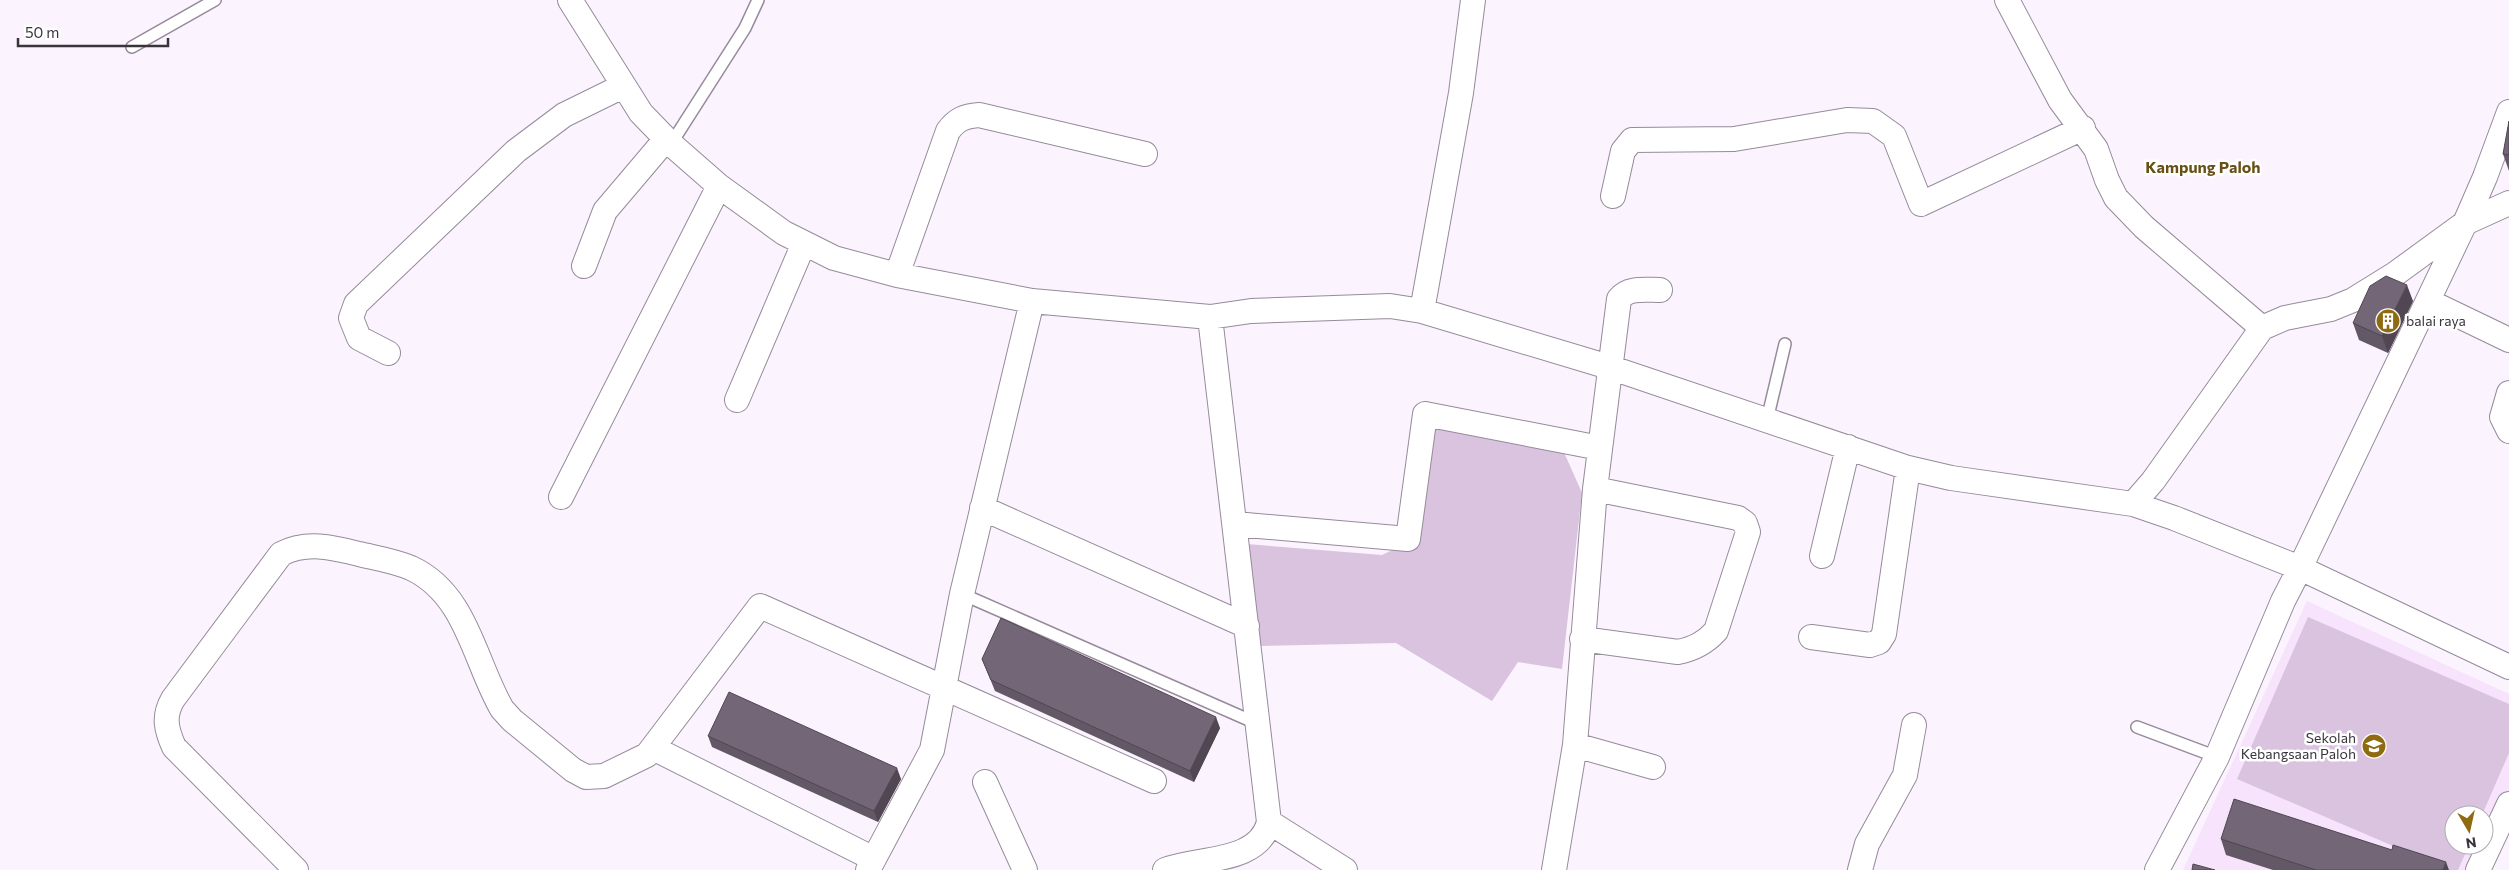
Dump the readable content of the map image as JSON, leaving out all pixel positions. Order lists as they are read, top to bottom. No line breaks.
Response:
{"districts":["Kampung Paloh"],"places":{"building":["balai raya"],"school or university":["Sekolah Kebangsaan Paloh"]},"scale_bar":"50 m","north":"bottom"}
